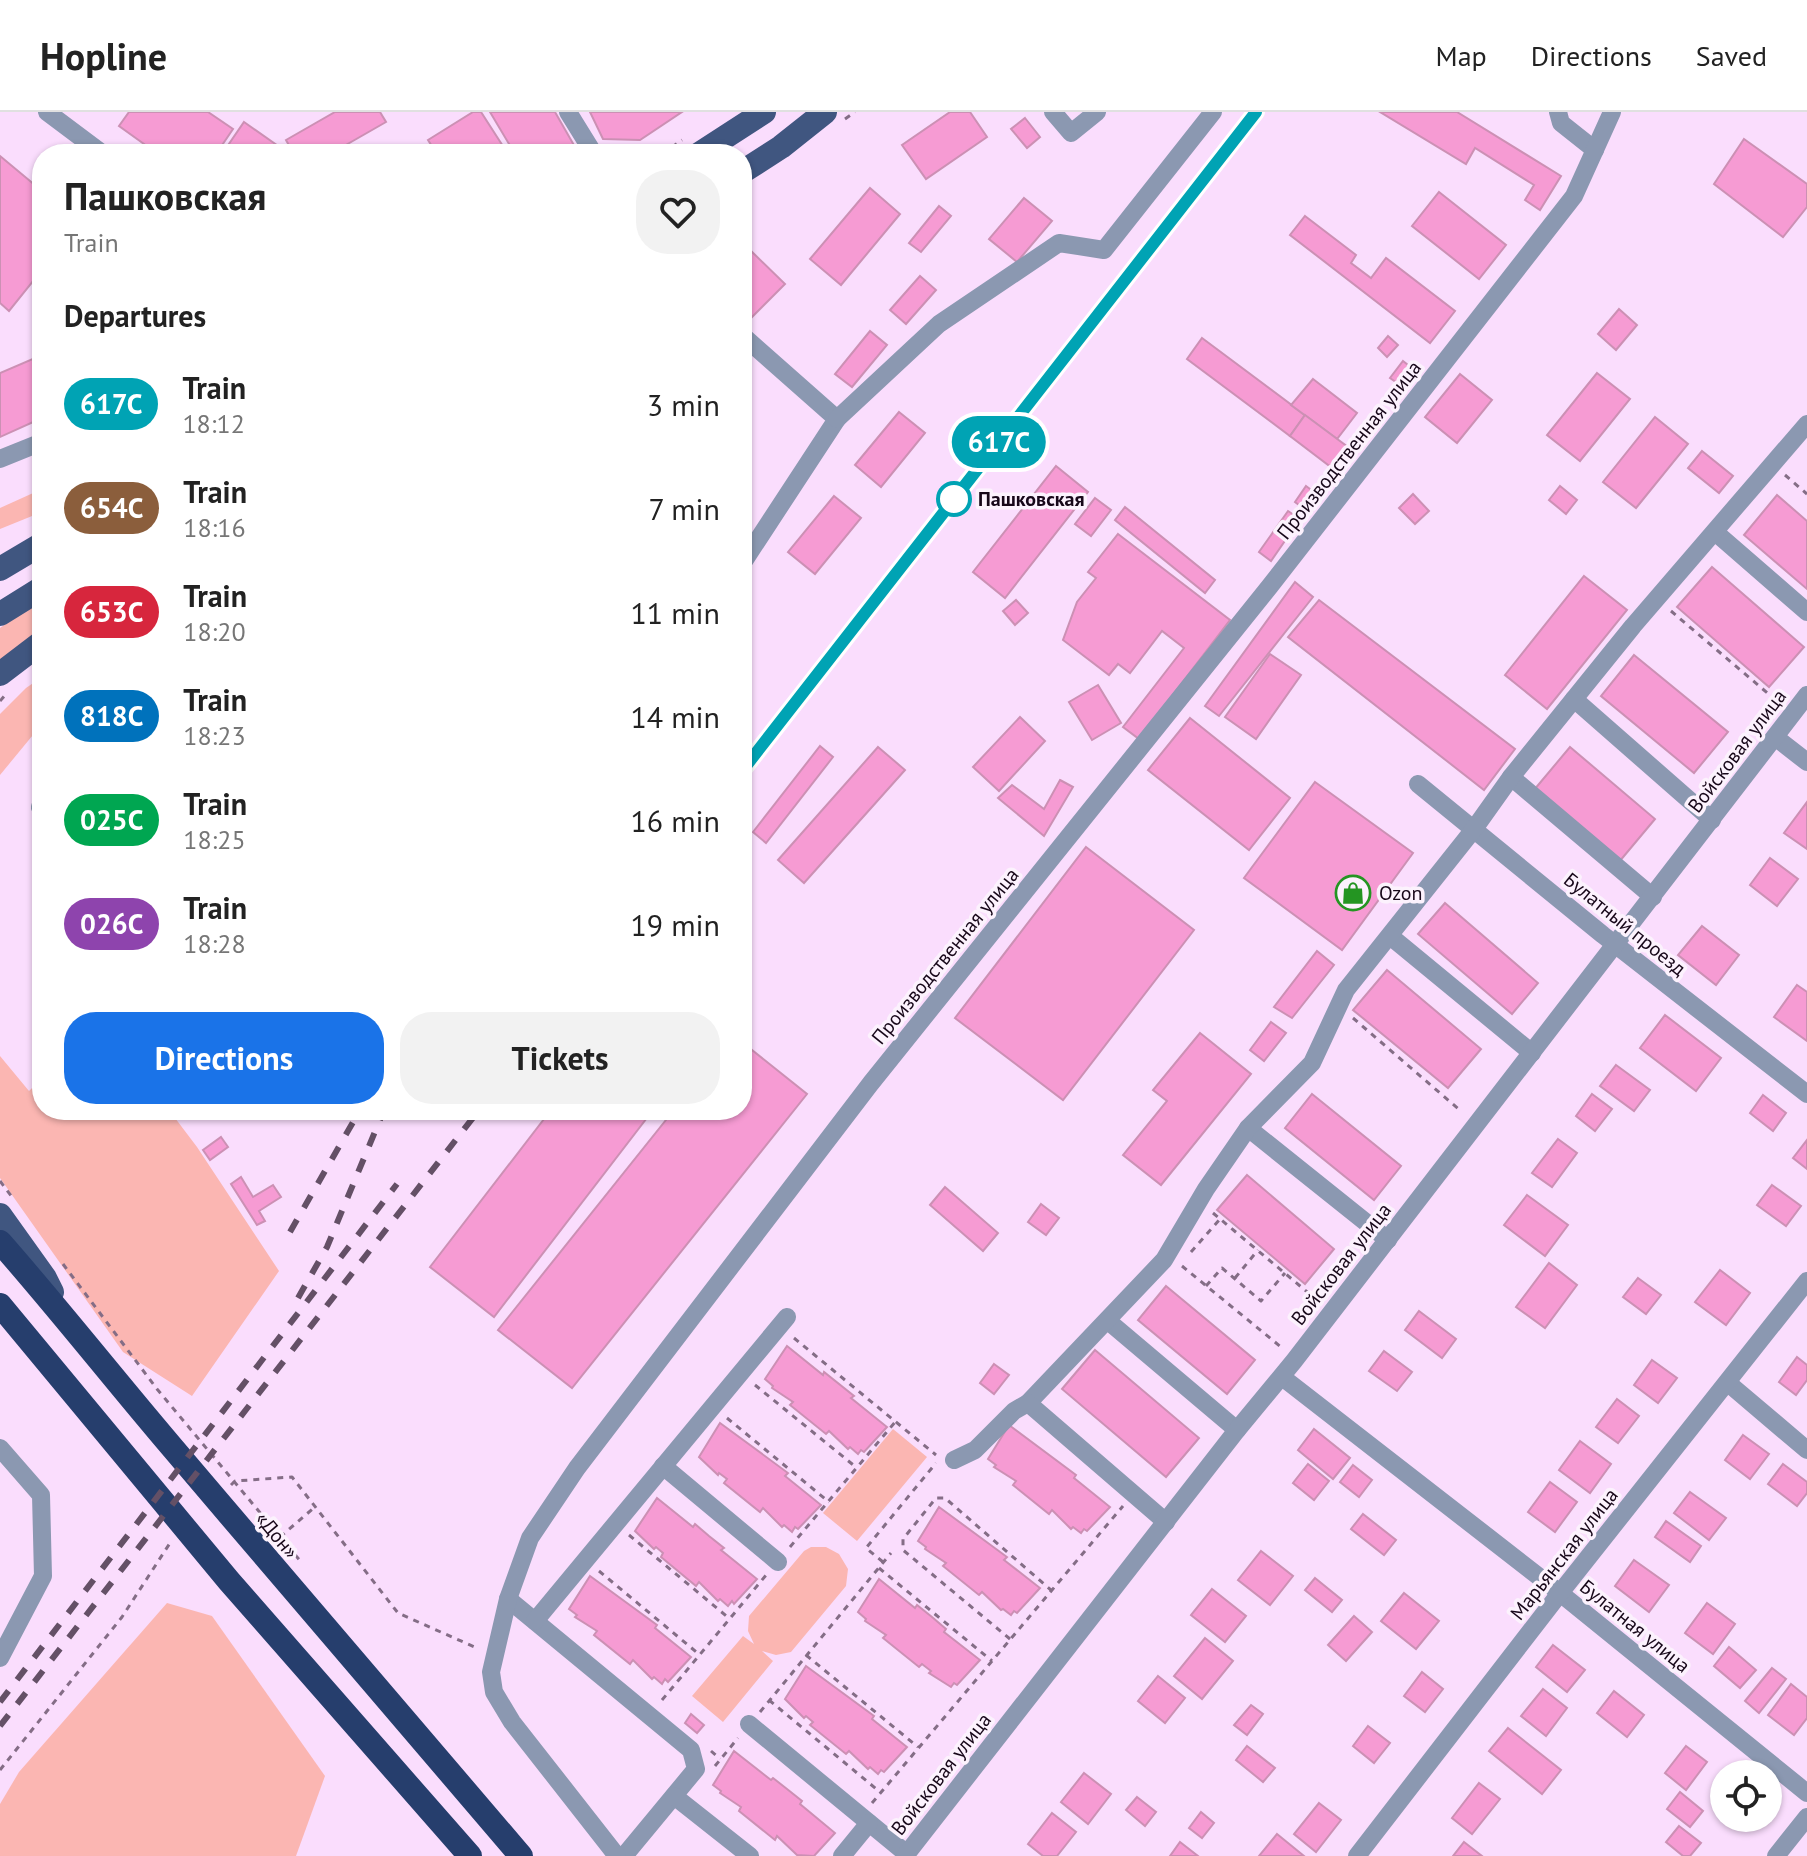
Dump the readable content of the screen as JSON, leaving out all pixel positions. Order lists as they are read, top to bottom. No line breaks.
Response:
{"streets":{"highway":["«Дон»"],"street":["Производственная улица","Войсковая улица","Булатный проезд","Марьянская улица","Булатная улица"]},"crossings":[["Войсковая улица","Булатный проезд"],["Войсковая улица","Булатная улица"],["Марьянская улица","Булатная улица"]],"places":{"other":["Пашковская"],"shop":["Ozon"]},"page":{"header":"Hopline","nav":["Map","Directions","Saved"],"on_map":"617C","heading":[["Пашковская","Train"],"Departures"],"list":[{"mark":"617C","name":"Train","note":"18:12","value":"3 min"},{"mark":"654С","name":"Train","note":"18:16","value":"7 min"},{"mark":"653С","name":"Train","note":"18:20","value":"11 min"},{"mark":"818С","name":"Train","note":"18:23","value":"14 min"},{"mark":"025С","name":"Train","note":"18:25","value":"16 min"},{"mark":"026С","name":"Train","note":"18:28","value":"19 min"}],"buttons":["Directions","Tickets"]}}
